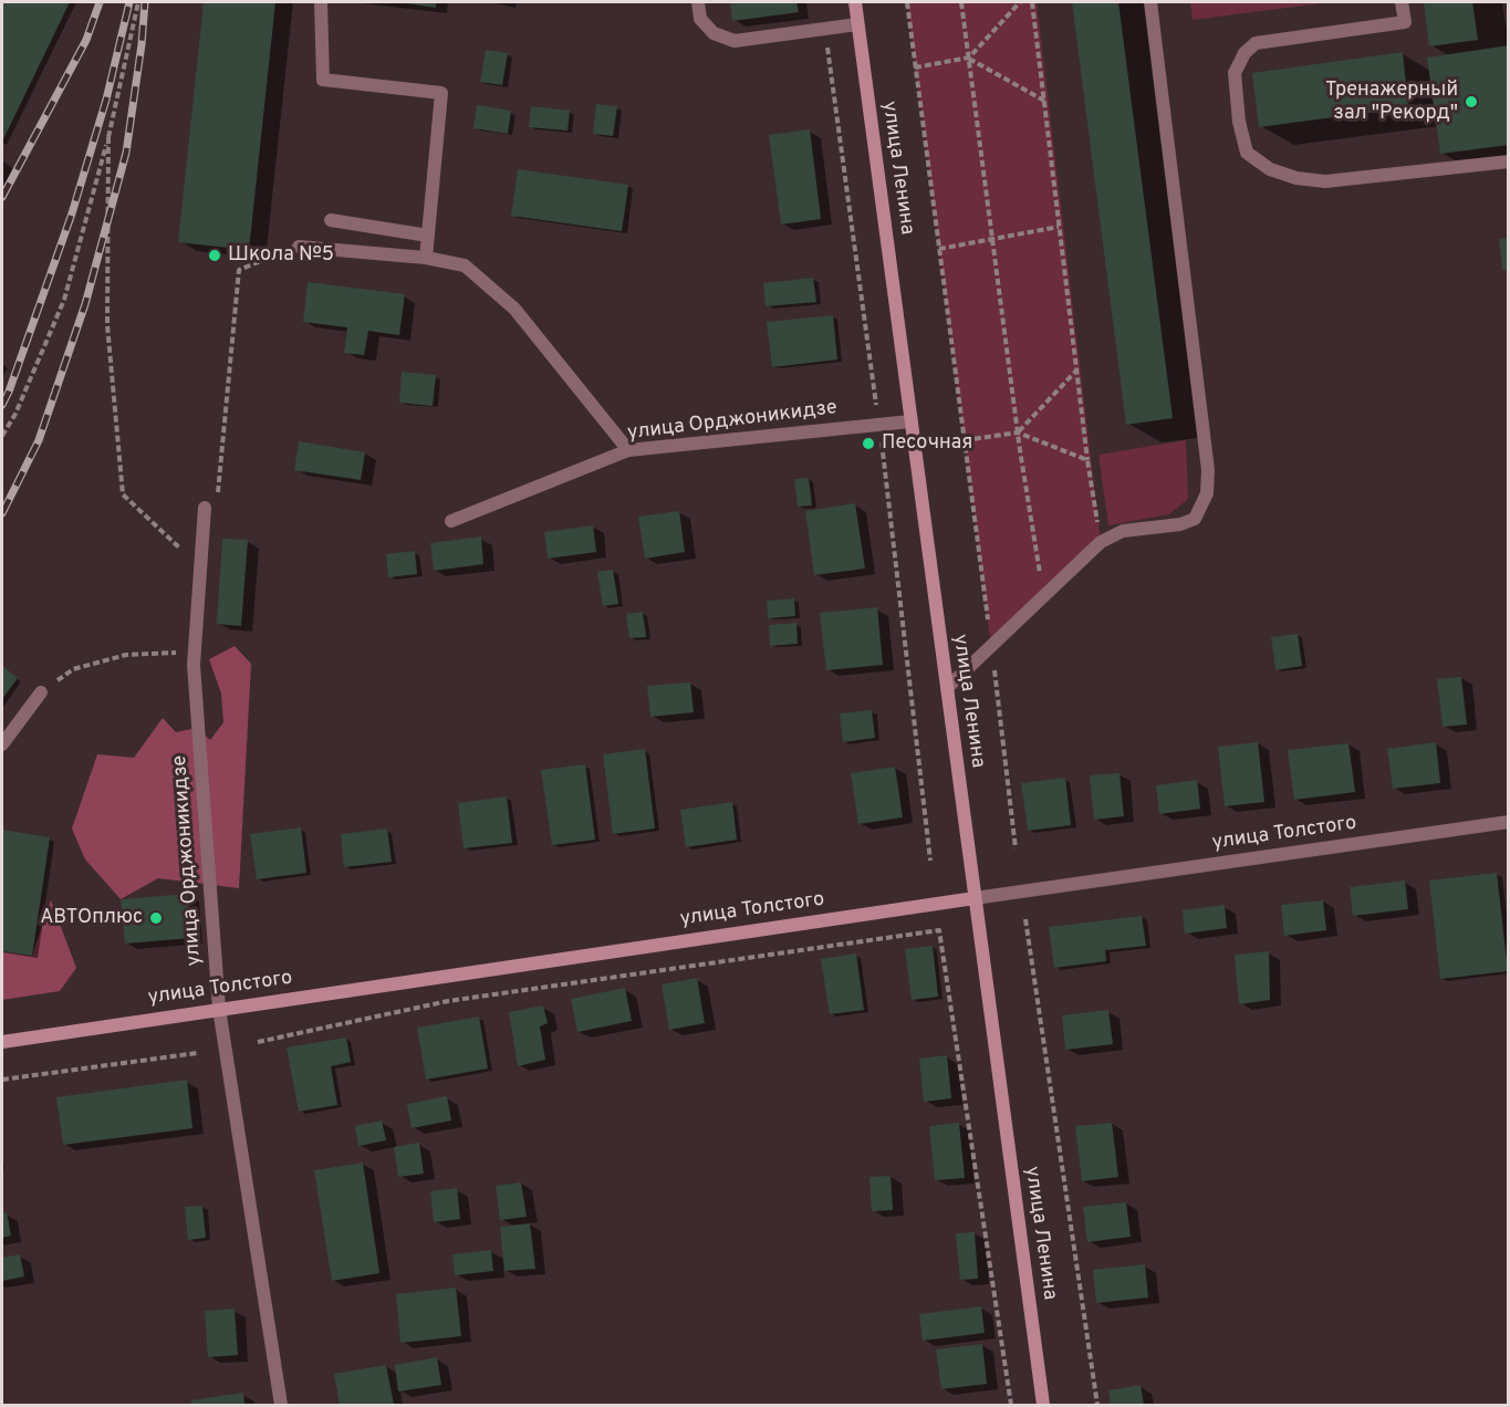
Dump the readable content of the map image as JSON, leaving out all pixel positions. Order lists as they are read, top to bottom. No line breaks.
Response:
{"streets":{"street":["улица Ленина","улица Орджоникидзе","улица Толстого"]},"crossings":[["улица Ленина","улица Орджоникидзе"],["улица Ленина","улица Толстого"],["улица Орджоникидзе","улица Толстого"]],"places":["Тренажерный зал \"Рекорд\"","Школа №5","Песочная","АВТОплюс"]}
